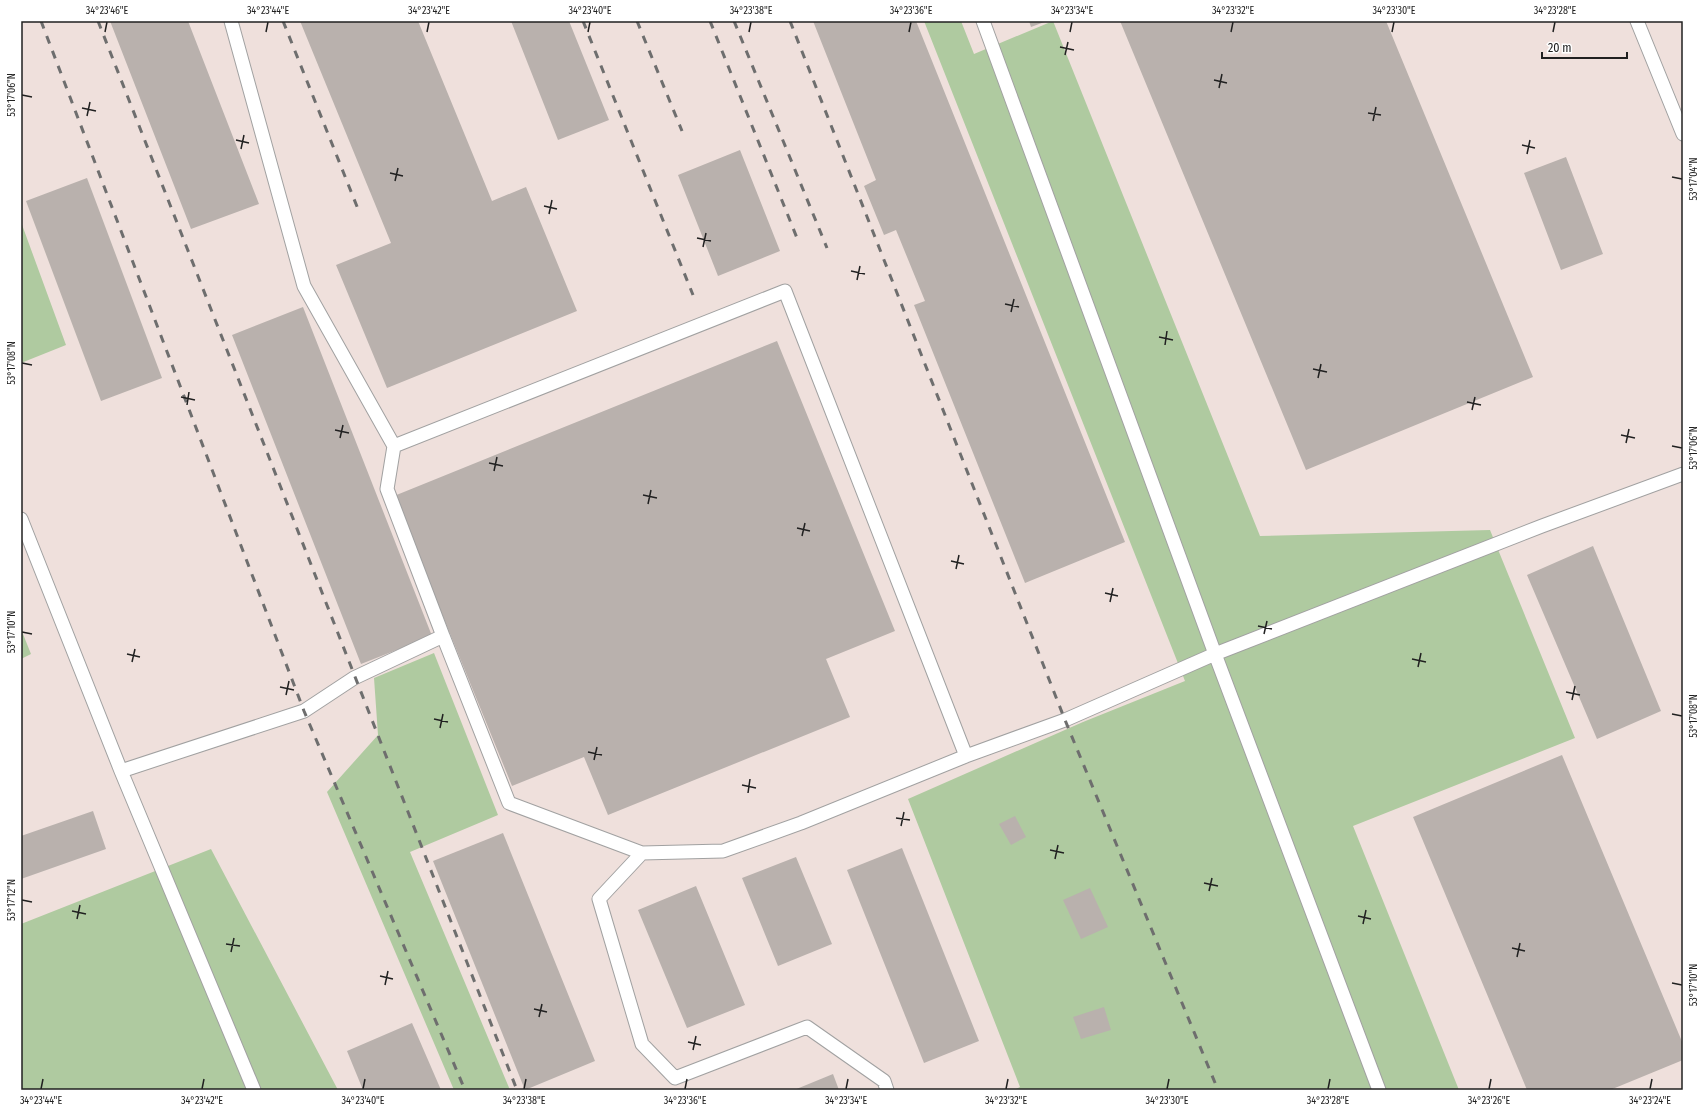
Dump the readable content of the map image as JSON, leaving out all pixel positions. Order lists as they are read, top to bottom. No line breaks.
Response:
{"scale_bar":"20 m","coordinates":["34°23'46\"E","34°23'44\"E","34°23'42\"E","34°23'40\"E","34°23'38\"E","34°23'36\"E","34°23'34\"E","34°23'32\"E","34°23'30\"E","34°23'28\"E","53°17'06\"N","53°17'04\"N","53°17'08\"N","53°17'10\"N","53°17'12\"N","34°23'26\"E","34°23'24\"E"]}
